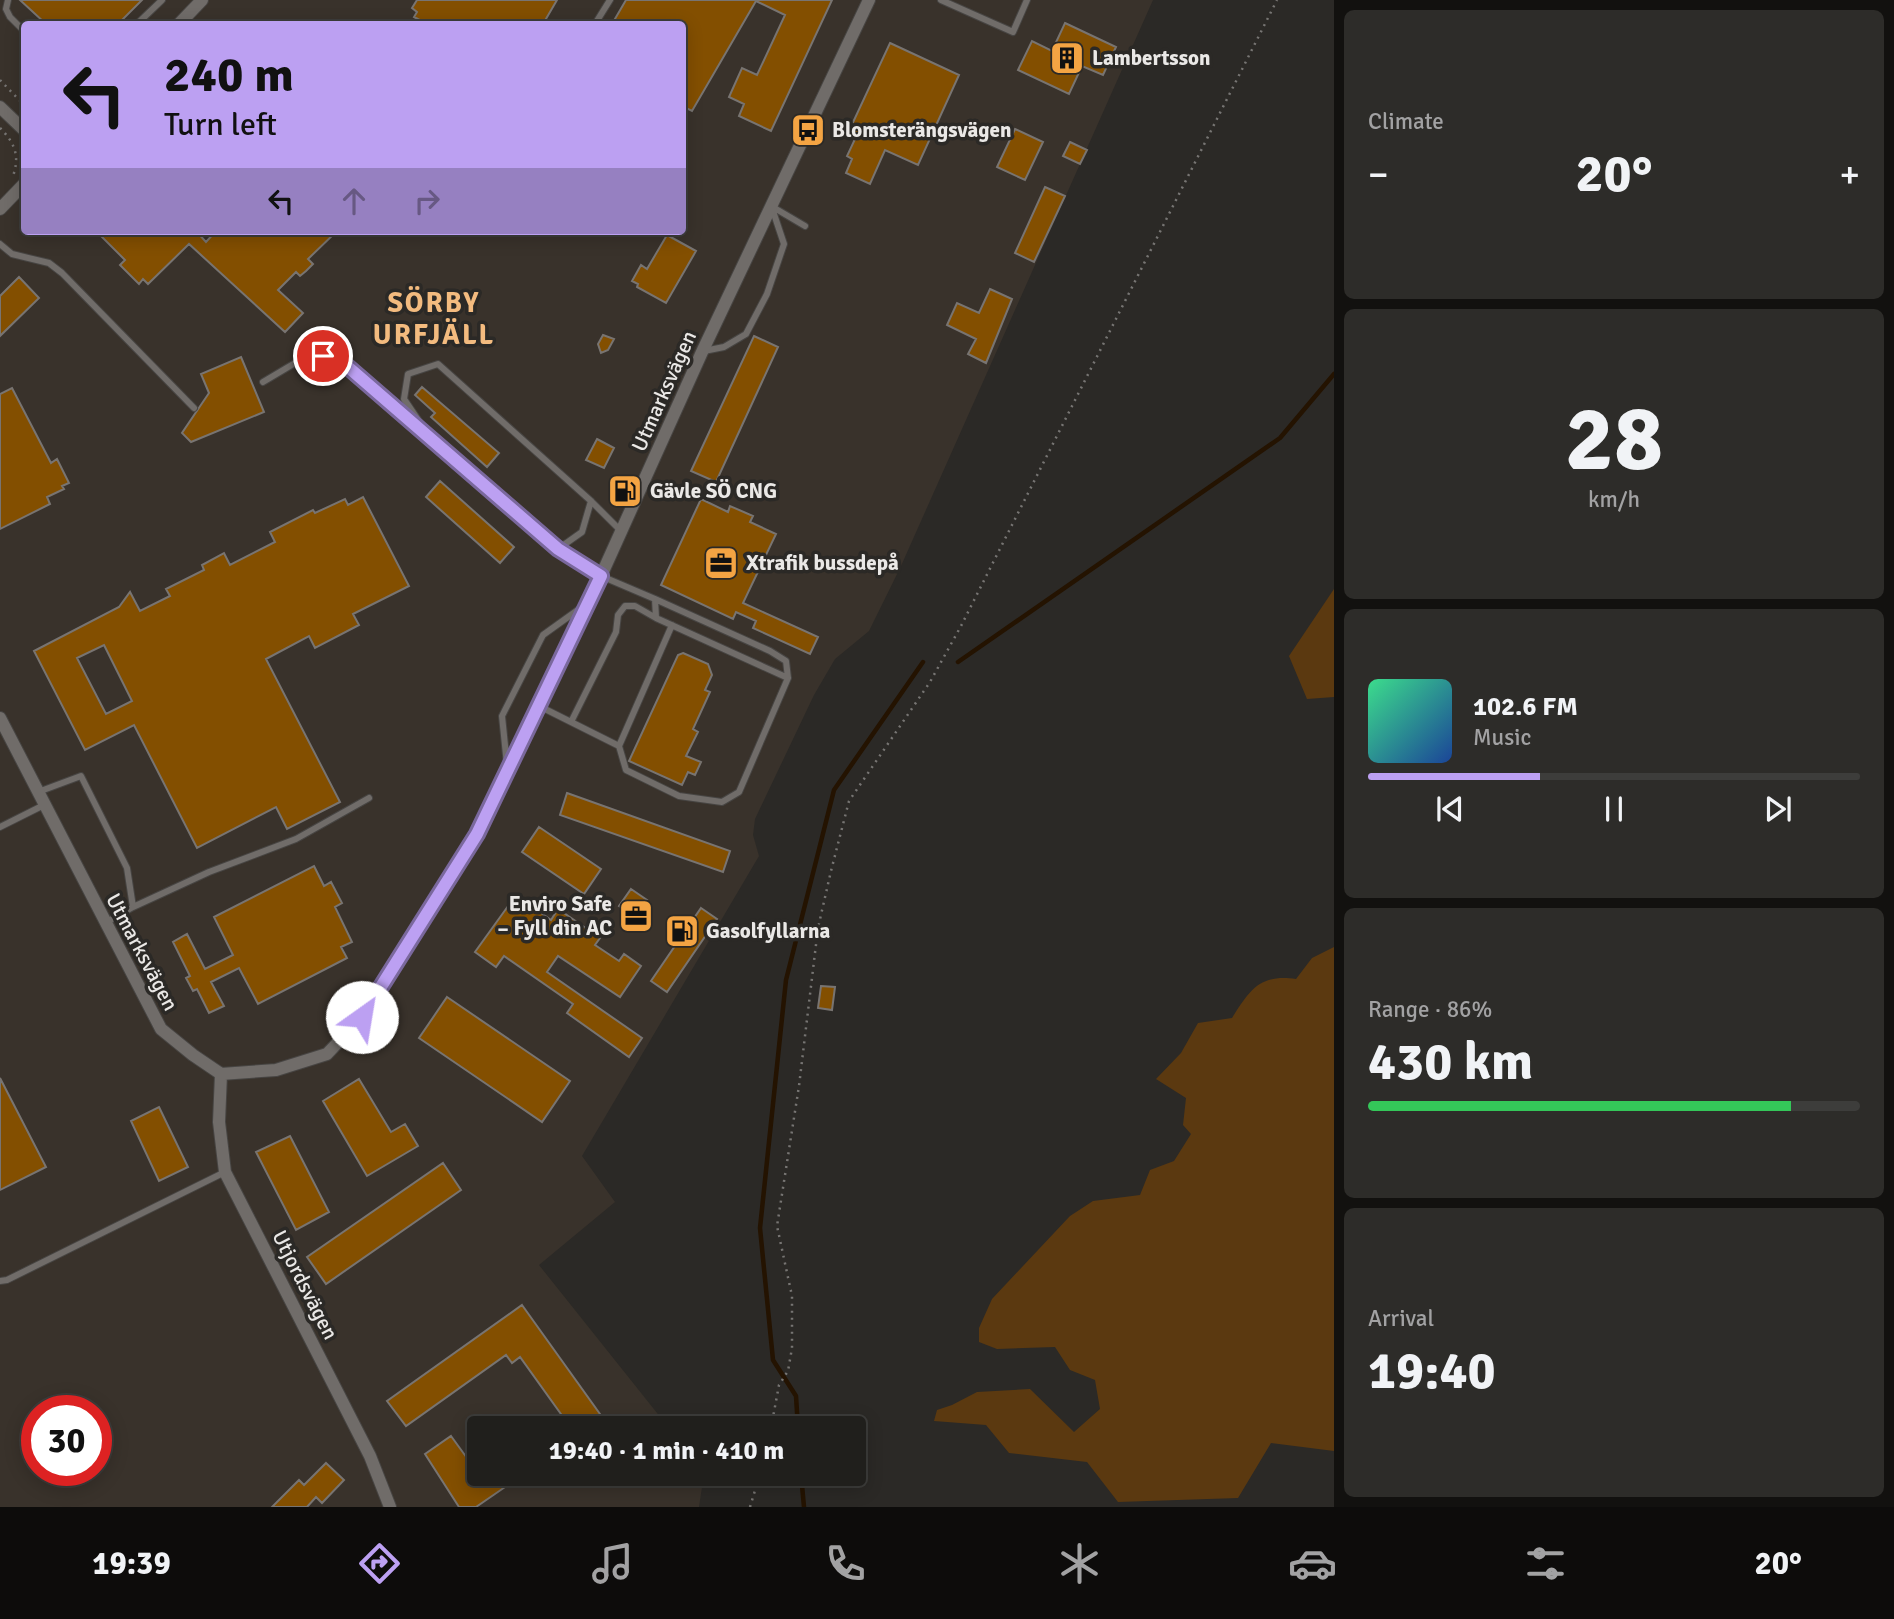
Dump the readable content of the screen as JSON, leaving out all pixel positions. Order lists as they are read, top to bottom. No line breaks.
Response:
{"streets":{"street":["Utmarksvägen","Utjordsvägen"]},"crossings":[["Utmarksvägen","Utjordsvägen"]],"districts":["SÖRBY URFJÄLL"],"places":{"building":["Lambertsson"],"bus stop":["Blomsterängsvägen"],"fuel station":["Gävle SÖ CNG","Gasolfyllarna"],"office":["Xtrafik bussdepå","Enviro Safe – Fyll din AC"]},"page":{"tile":["Climate",["28","km/h"],["Range · 86%","430 km"],["Arrival","19:40"]],"turn":["240 m","Turn left"],"heat":["−","20°","+"],"song":["102.6 FM","Music"],"limit":"30","trip":"19:40 · 1 min · 410 m","tabs":["19:39","20°"]}}
